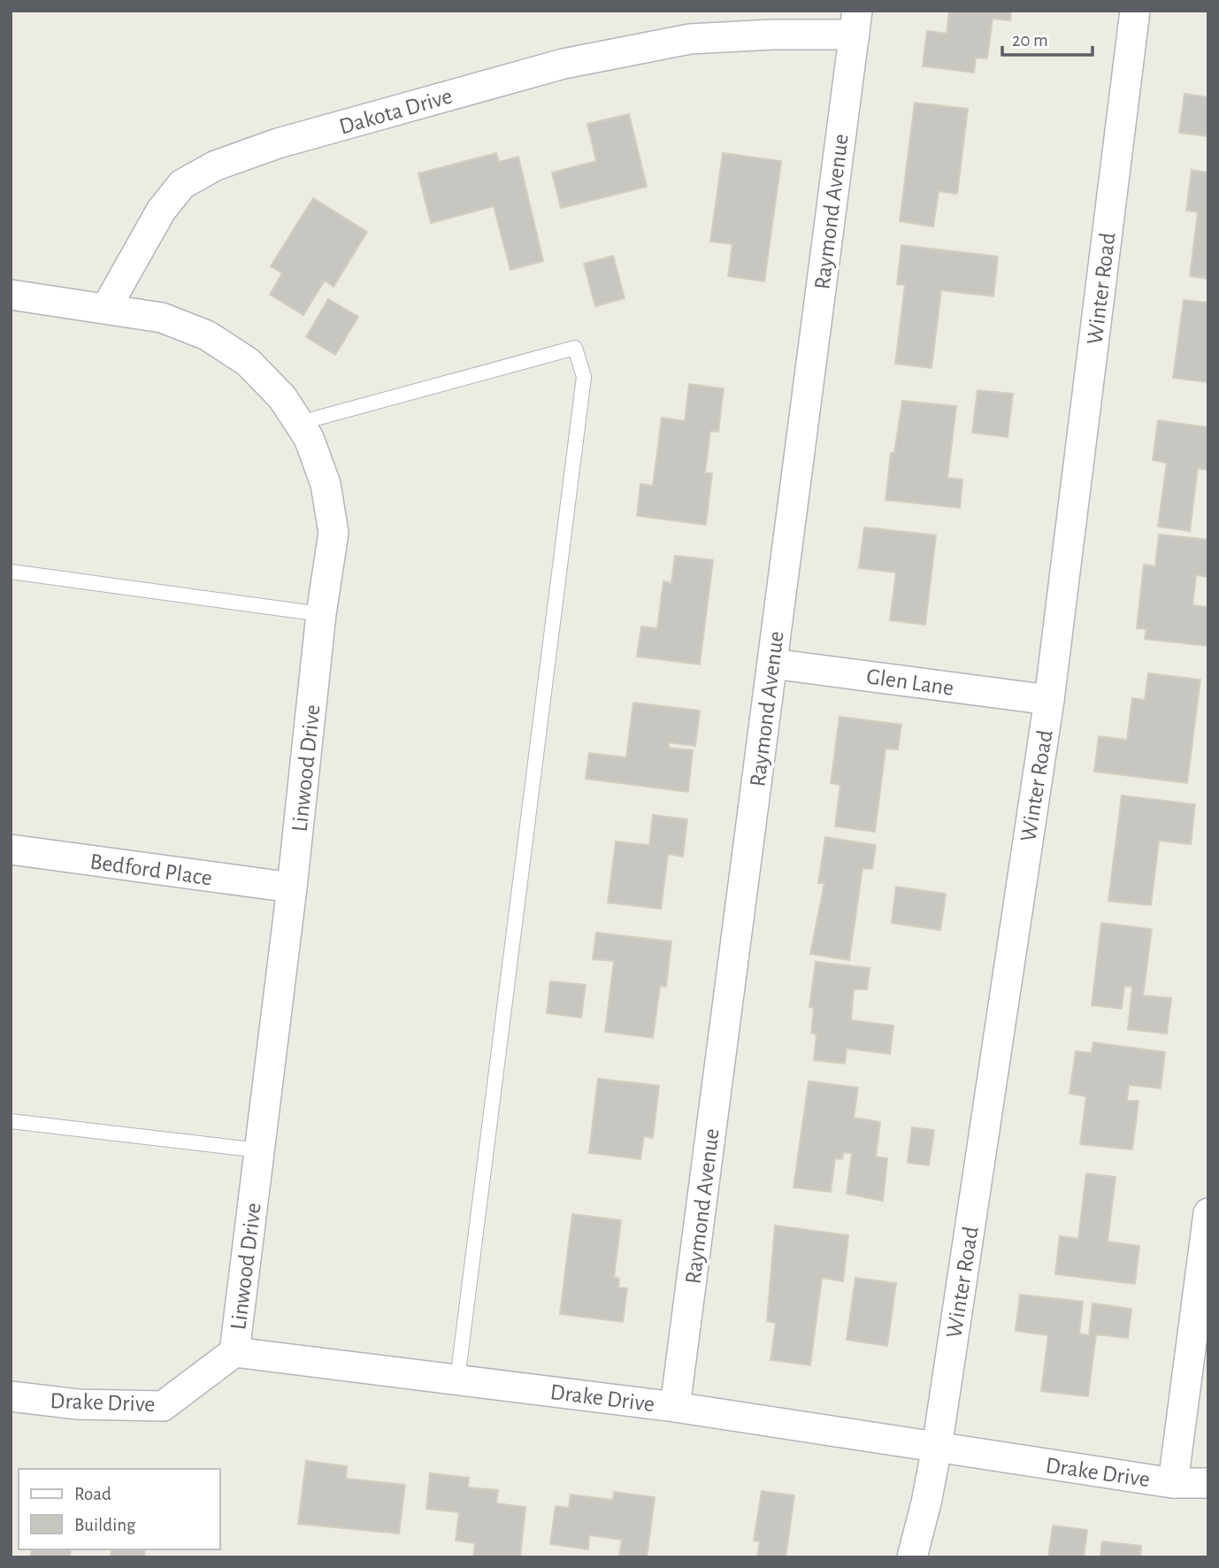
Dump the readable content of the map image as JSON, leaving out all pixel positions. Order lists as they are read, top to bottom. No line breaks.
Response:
{"streets":{"street":["Dakota Drive","Raymond Avenue","Winter Road","Glen Lane","Linwood Drive","Bedford Place","Drake Drive"]},"crossings":[["Dakota Drive","Raymond Avenue"],["Dakota Drive","Linwood Drive"],["Raymond Avenue","Glen Lane"],["Raymond Avenue","Drake Drive"],["Winter Road","Glen Lane"],["Winter Road","Drake Drive"],["Linwood Drive","Bedford Place"],["Linwood Drive","Drake Drive"]],"legend":["Road","Building"],"scale_bar":"20 m"}
